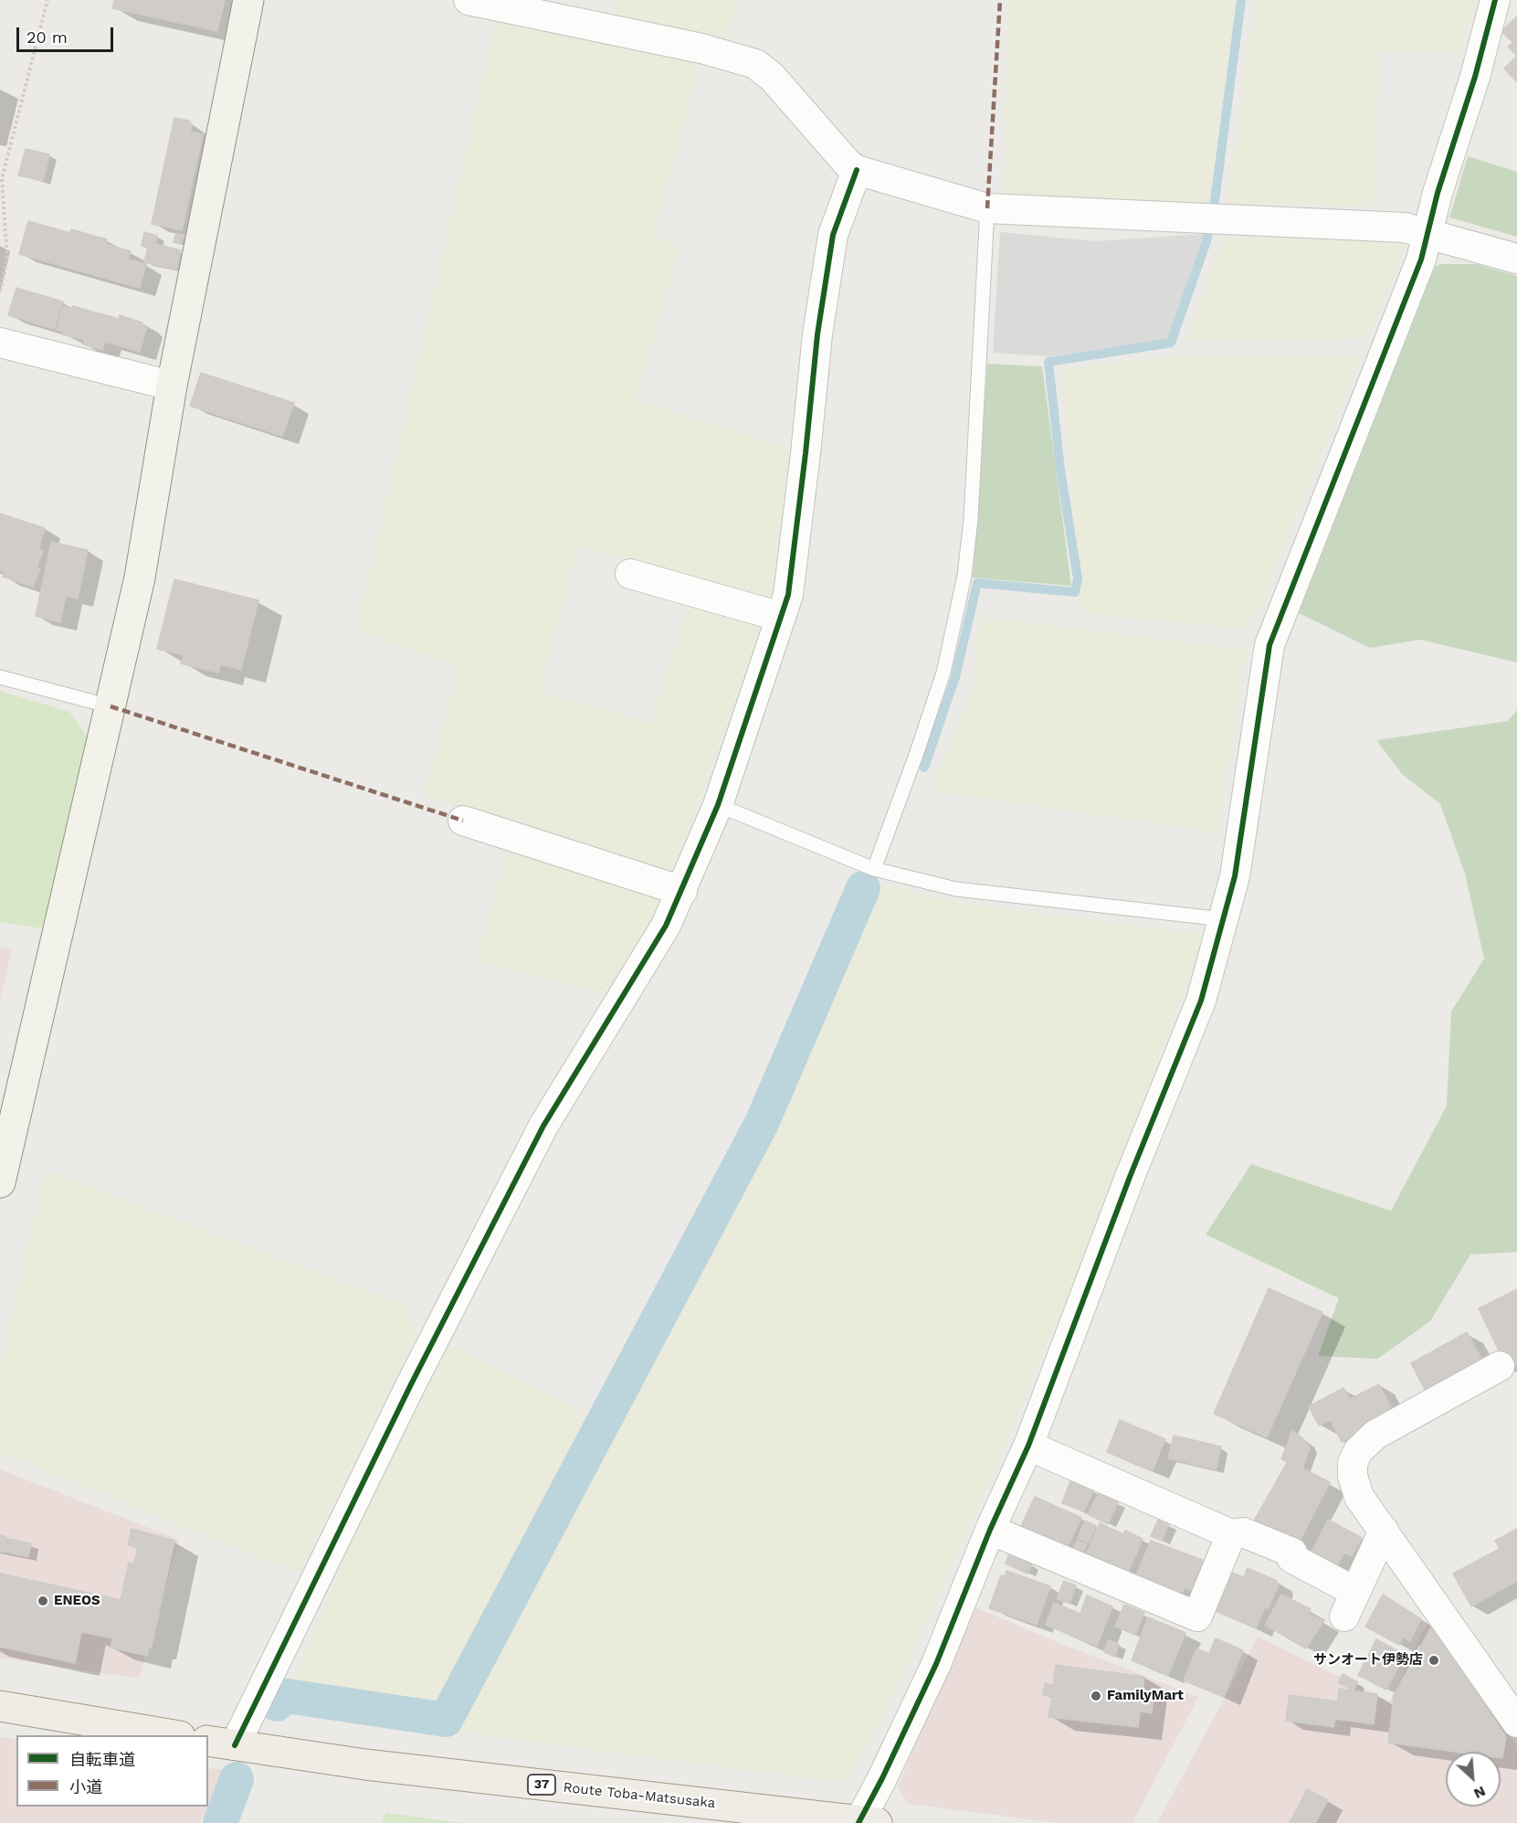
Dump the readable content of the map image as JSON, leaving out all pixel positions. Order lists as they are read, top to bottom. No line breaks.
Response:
{"streets":{"main road":["37","Route Toba-Matsusaka"]},"places":["ENEOS","サンオート伊勢店","FamilyMart"],"legend":["自転車道","小道"],"scale_bar":"20 m","north":"bottom right"}
